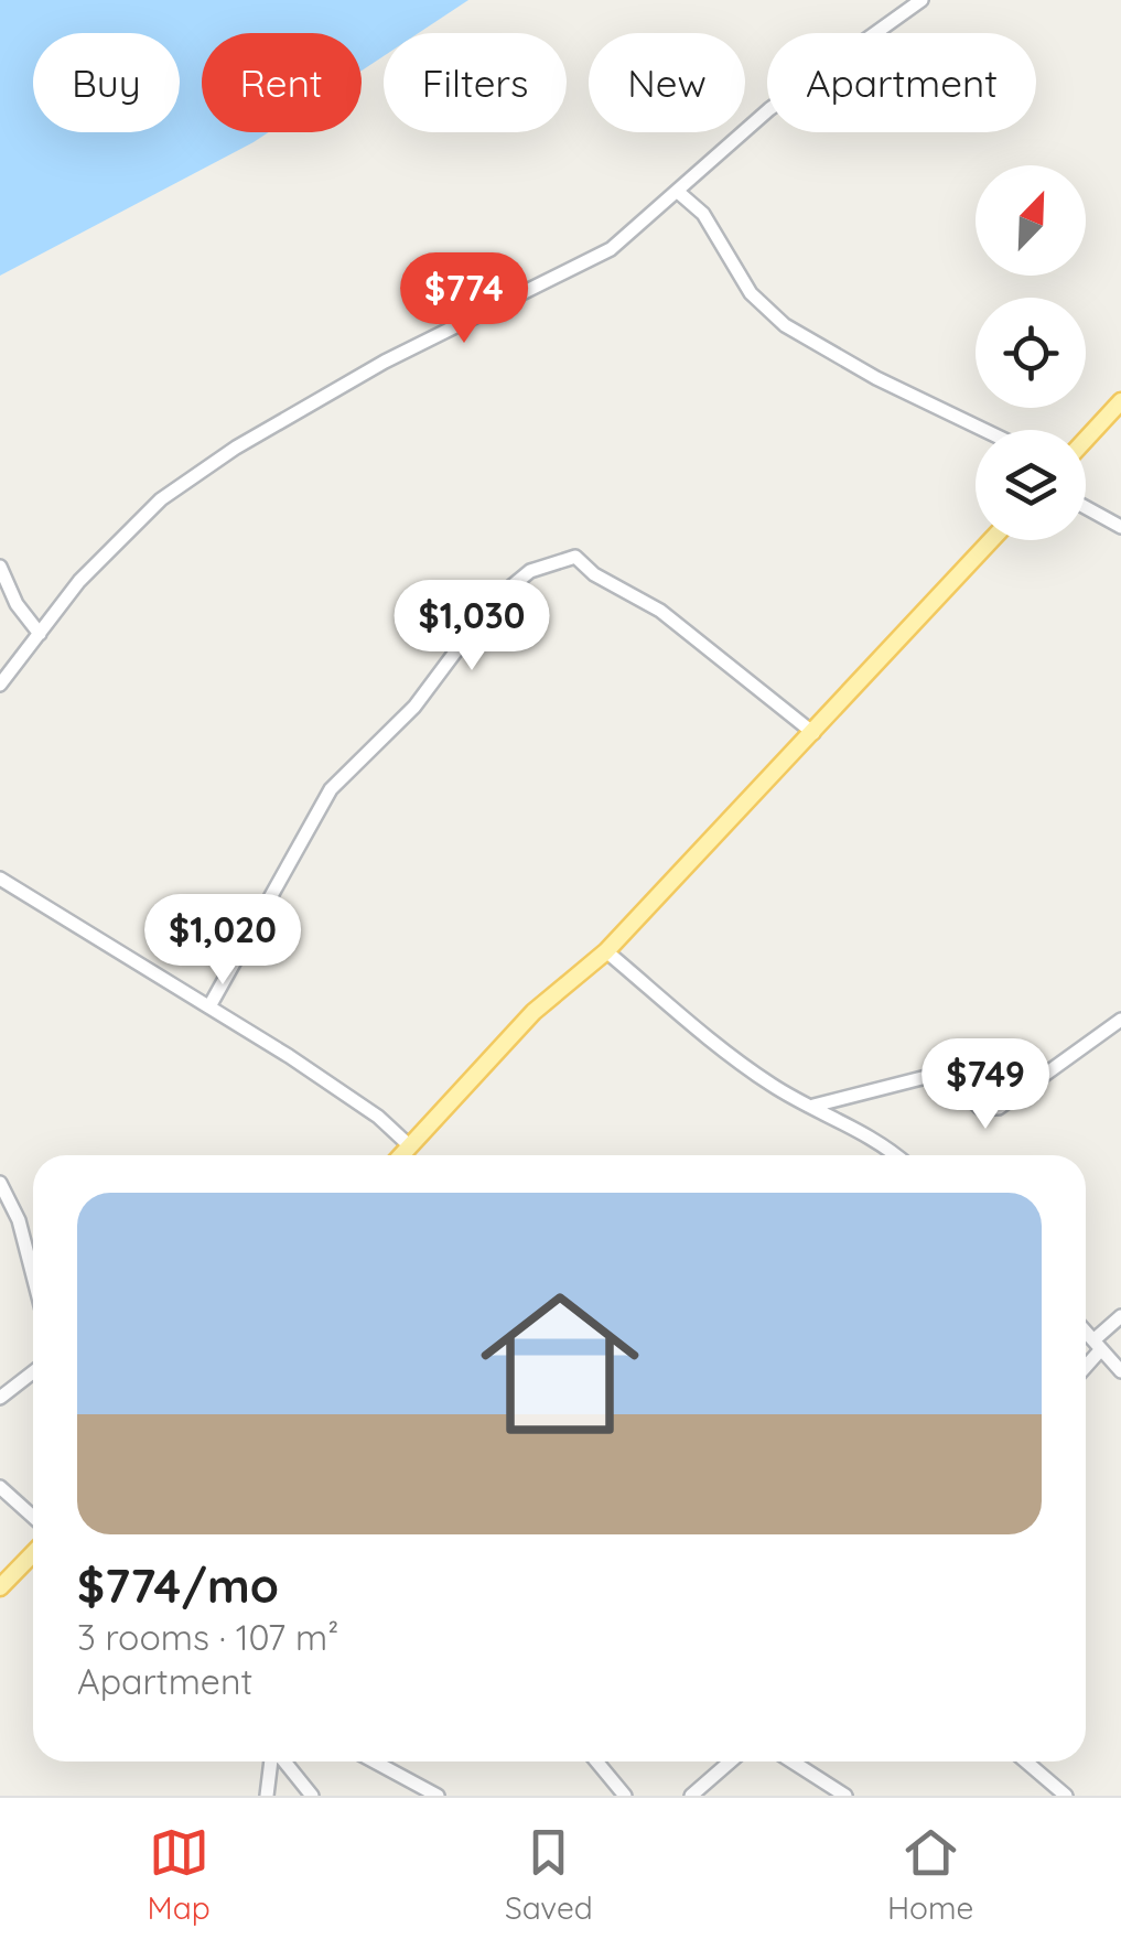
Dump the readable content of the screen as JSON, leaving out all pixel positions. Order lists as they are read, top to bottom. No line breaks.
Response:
{"north":"top right","page":{"chip":["Buy","Rent","Filters","New","Apartment"],"price":["$774","$1,030","$1,020","$749"],"list":[{"name":"$774/mo","note":"3 rooms · 107 m² · Apartment"}],"tabs":["Map","Saved","Home"]}}
